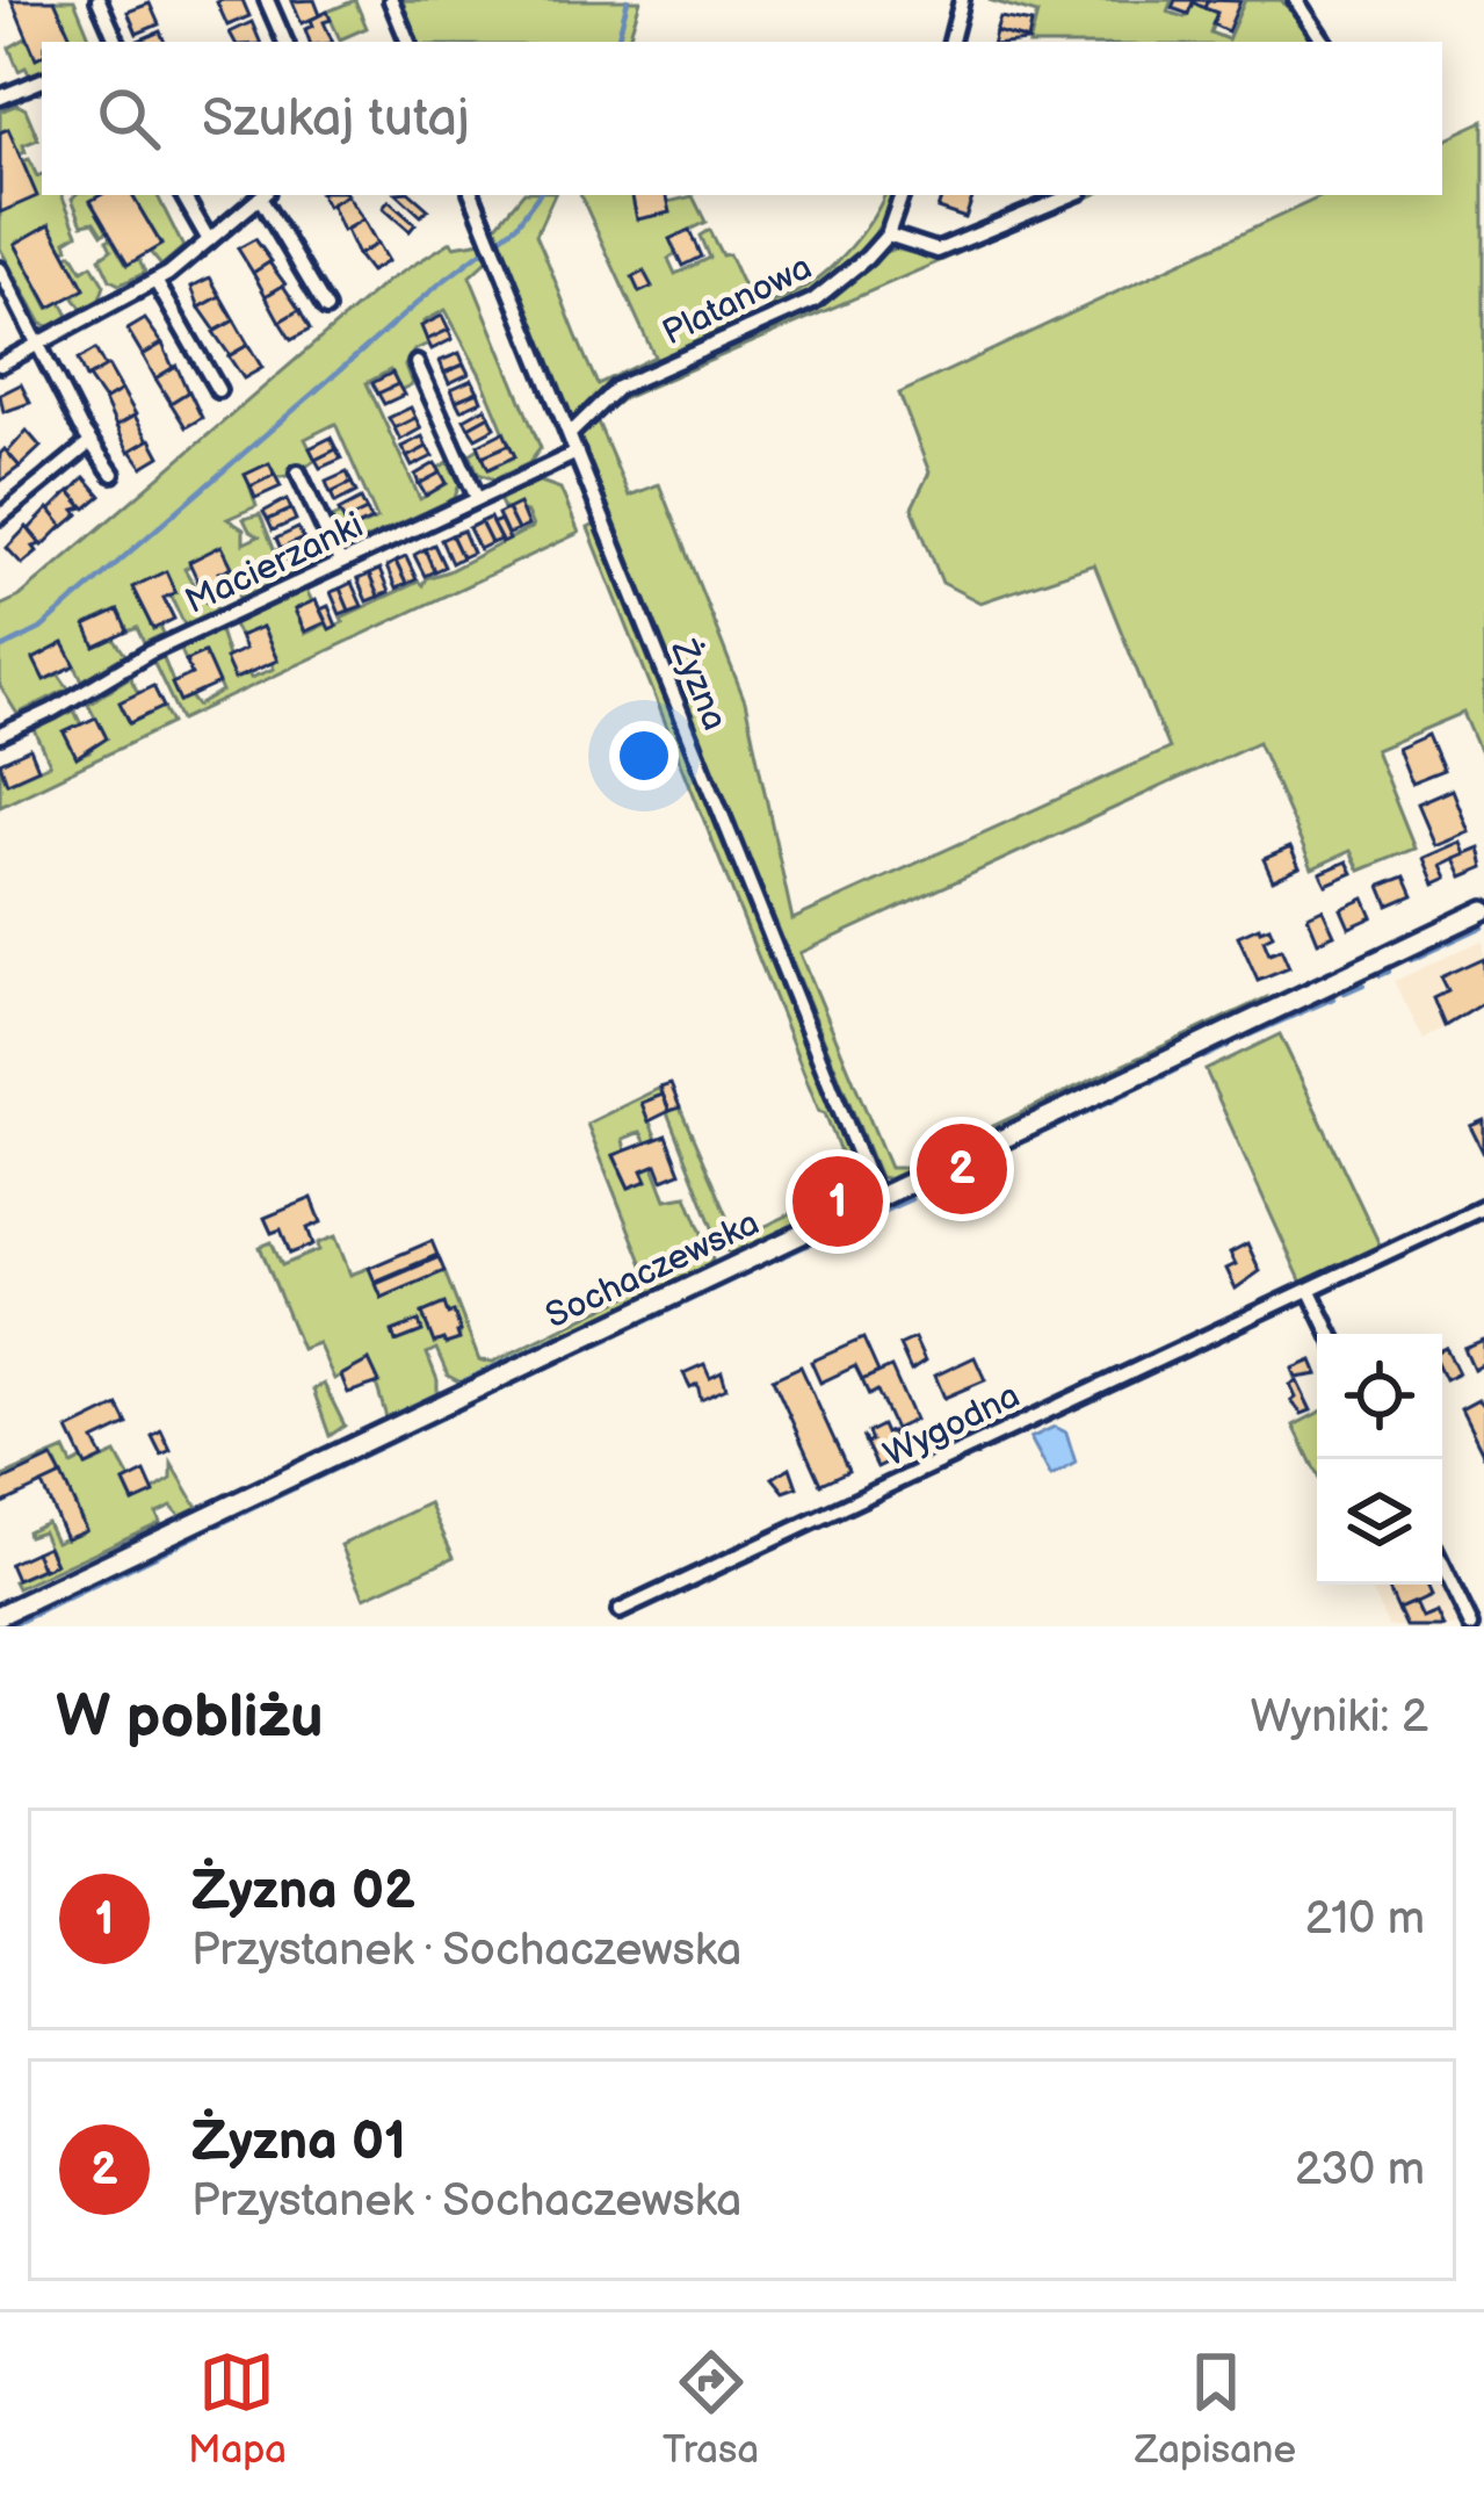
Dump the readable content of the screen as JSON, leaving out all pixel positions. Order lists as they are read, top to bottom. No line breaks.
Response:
{"streets":{"street":["Platanowa","Macierzanki","Żyzna","Sochaczewska","Wygodna"]},"crossings":[["Platanowa","Żyzna"],["Macierzanki","Żyzna"],["Żyzna","Sochaczewska"]],"page":{"search":"Szukaj tutaj","pins":["2","1"],"heading":["W pobliżu","Wyniki: 2"],"list":[{"mark":"1","name":"Żyzna 02","note":"Przystanek · Sochaczewska","value":"210 m"},{"mark":"2","name":"Żyzna 01","note":"Przystanek · Sochaczewska","value":"230 m"}],"nav":["Mapa","Trasa","Zapisane"]}}
